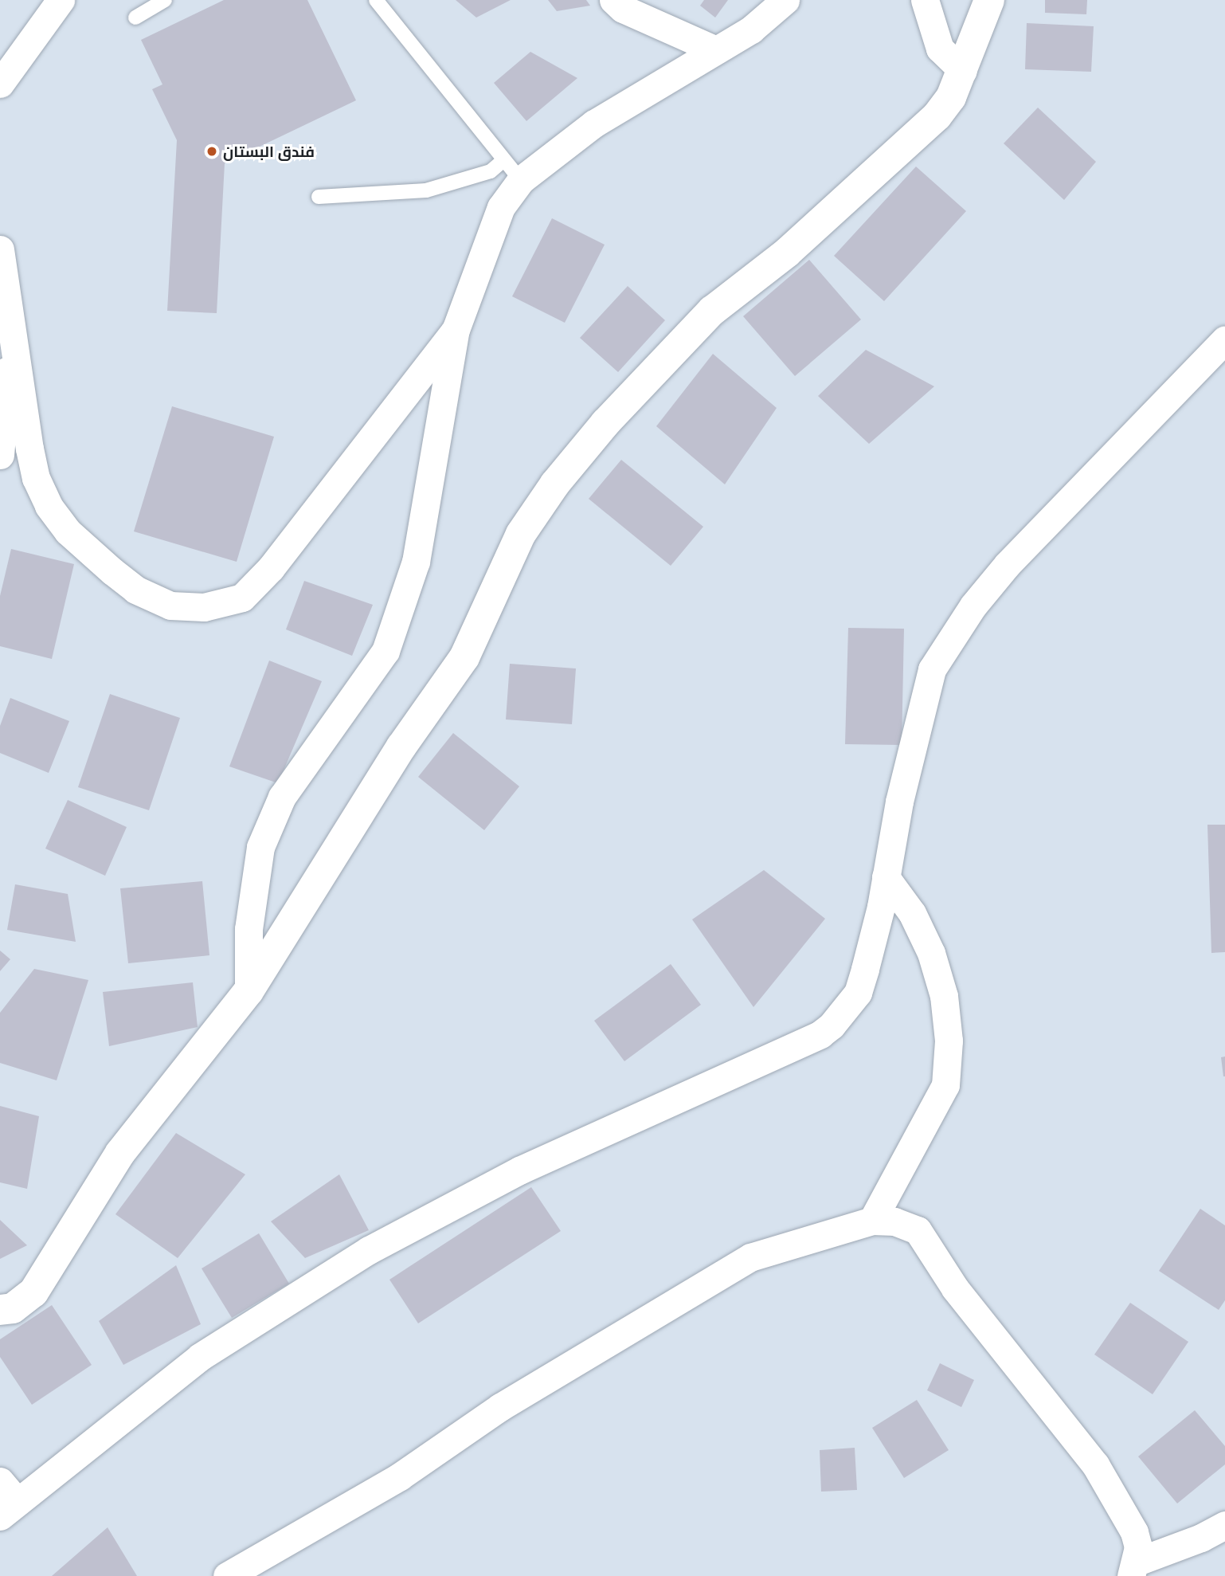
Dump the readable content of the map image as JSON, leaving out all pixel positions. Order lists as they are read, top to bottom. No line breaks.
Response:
{"places":["فندق البستان"]}
